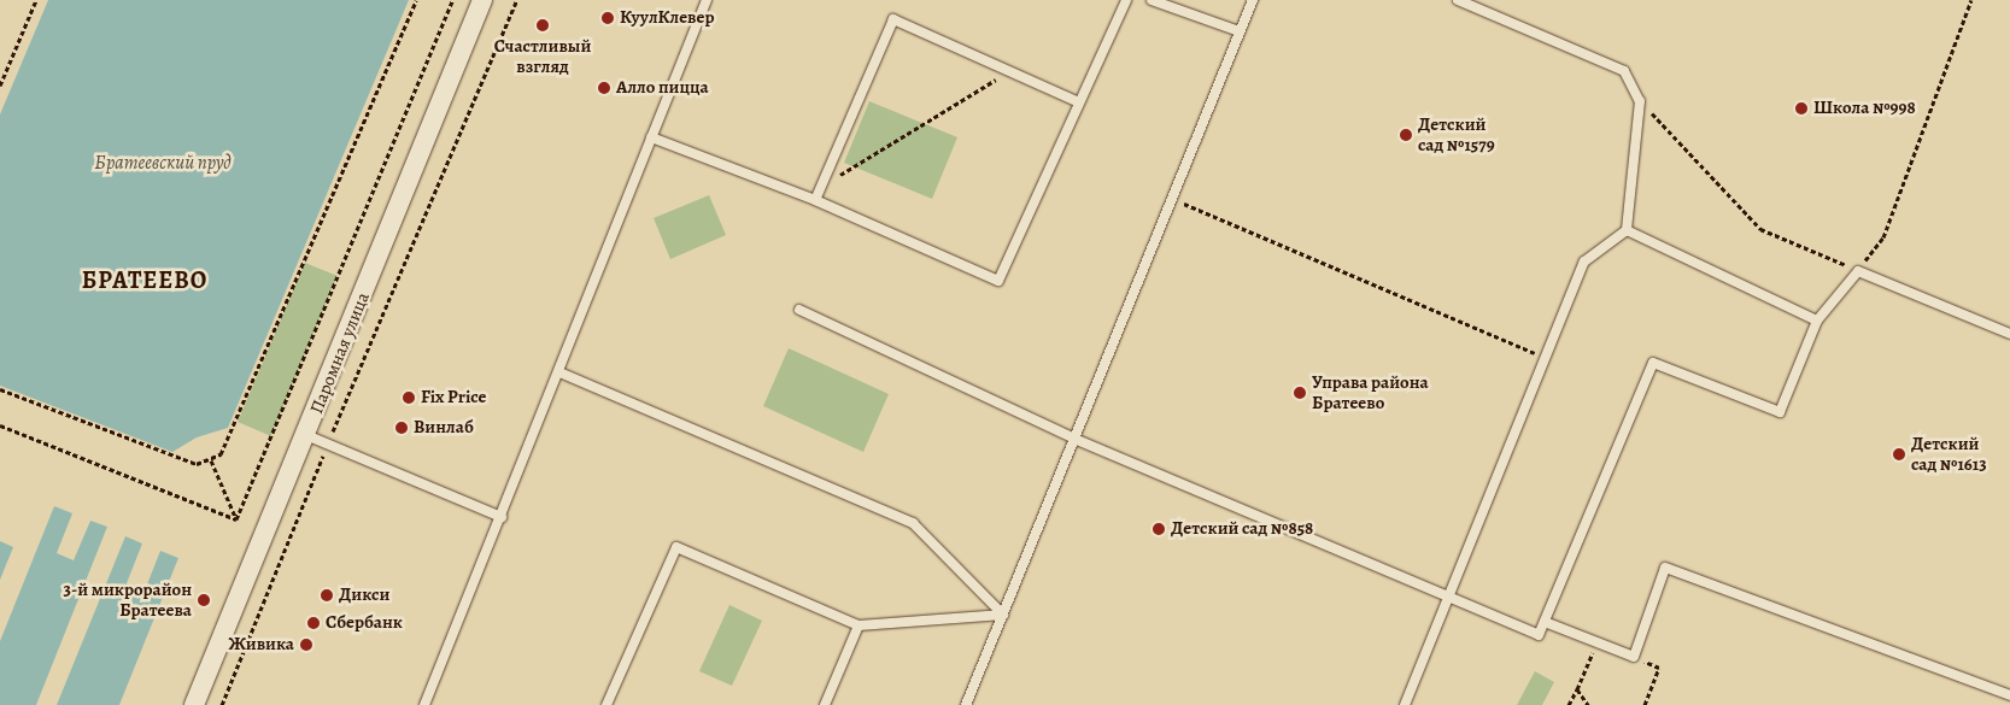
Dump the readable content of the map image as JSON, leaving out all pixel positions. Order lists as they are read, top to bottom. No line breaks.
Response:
{"streets":{"street":["Паромная улица"]},"districts":["БРАТЕЕВО"],"water":["Братеевский пруд"],"places":["КуулКлевер","Счастливый взгляд","Алло пицца","Школа №998","Детский сад №1579","Управа района Братеево","Fix Price","Винлаб","Детский сад №1613","Детский сад №858","Дикси","3-й микрорайон Братеева","Сбербанк","Живика"]}
